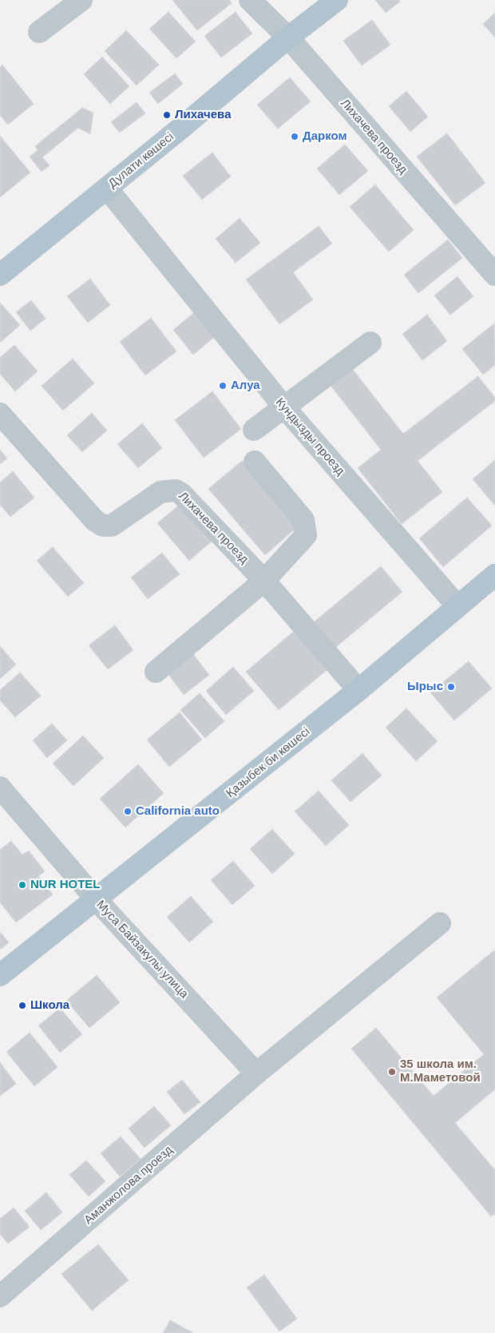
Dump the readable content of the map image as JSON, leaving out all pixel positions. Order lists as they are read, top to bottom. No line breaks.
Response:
{"streets":{"main road":["Дулати көшесі","Қазыбек би көшесі"],"street":["Лихачева проезд","Кундызды проезд","Муса Байзакулы улица","Аманжолова проезд"]},"crossings":[["Лихачева проезд","Дулати көшесі"],["Лихачева проезд","Қазыбек би көшесі"],["Дулати көшесі","Кундызды проезд"],["Кундызды проезд","Қазыбек би көшесі"],["Қазыбек би көшесі","Муса Байзакулы улица"],["Муса Байзакулы улица","Аманжолова проезд"]],"places":["Лихачева","Дарком","Алуа","Ырыс","California auto","NUR HOTEL","Школа","35 школа им. М.Маметовой"]}
